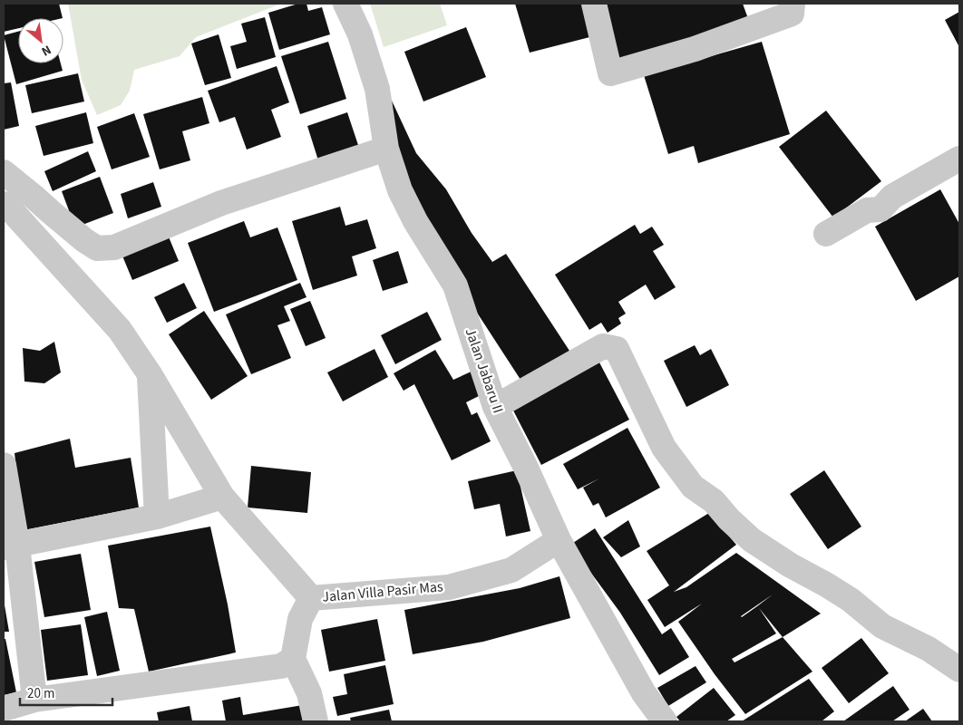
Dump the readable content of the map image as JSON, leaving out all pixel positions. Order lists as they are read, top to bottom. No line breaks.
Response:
{"streets":{"street":["Jalan Jabaru II","Jalan Villa Pasir Mas"]},"crossings":[["Jalan Jabaru II","Jalan Villa Pasir Mas"]],"scale_bar":"20 m","north":"bottom right"}
